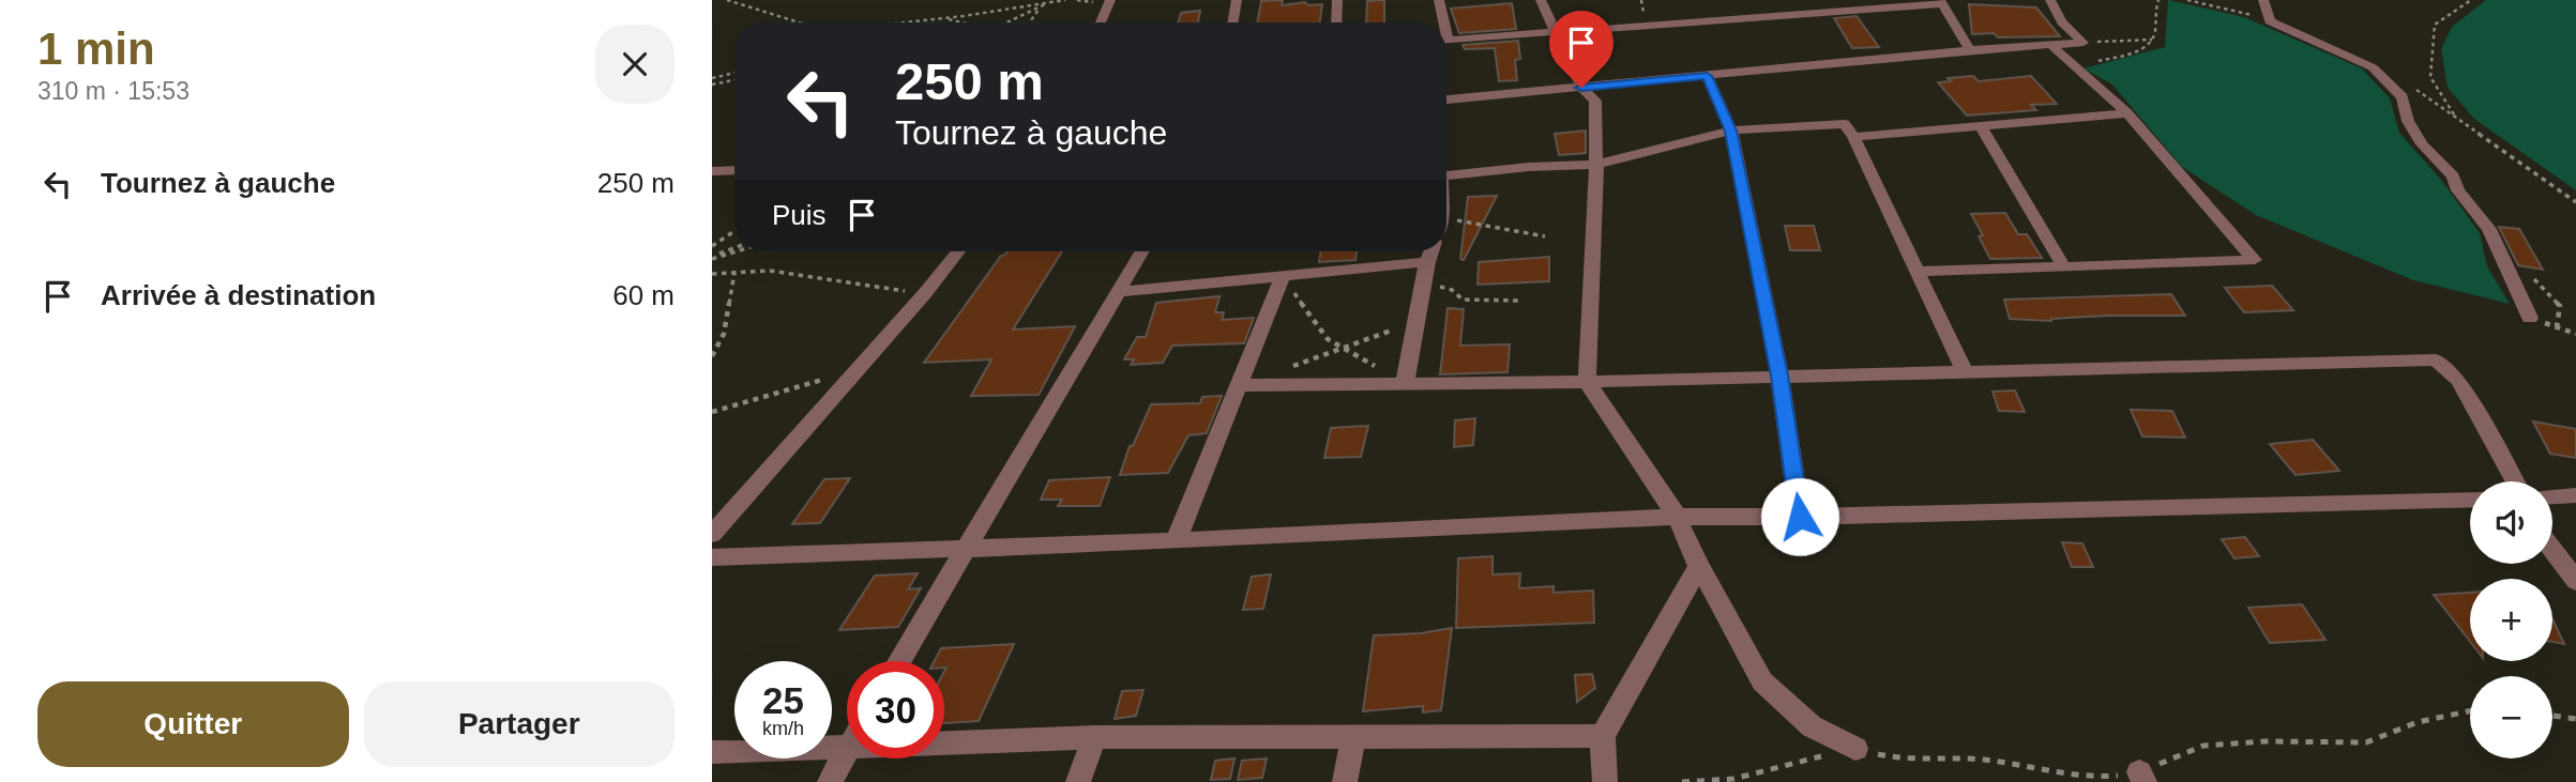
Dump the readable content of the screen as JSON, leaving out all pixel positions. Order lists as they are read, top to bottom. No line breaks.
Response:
{"page":{"heading":["1 min","310 m · 15:53"],"turn":["250 m","Tournez à gauche"],"list":[{"name":"Tournez à gauche","value":"250 m"},{"name":"Arrivée à destination","value":"60 m"}],"then":"Puis","map_buttons":["+","−"],"speed":"25 km/h","limit":"30","buttons":["Quitter","Partager"]}}
